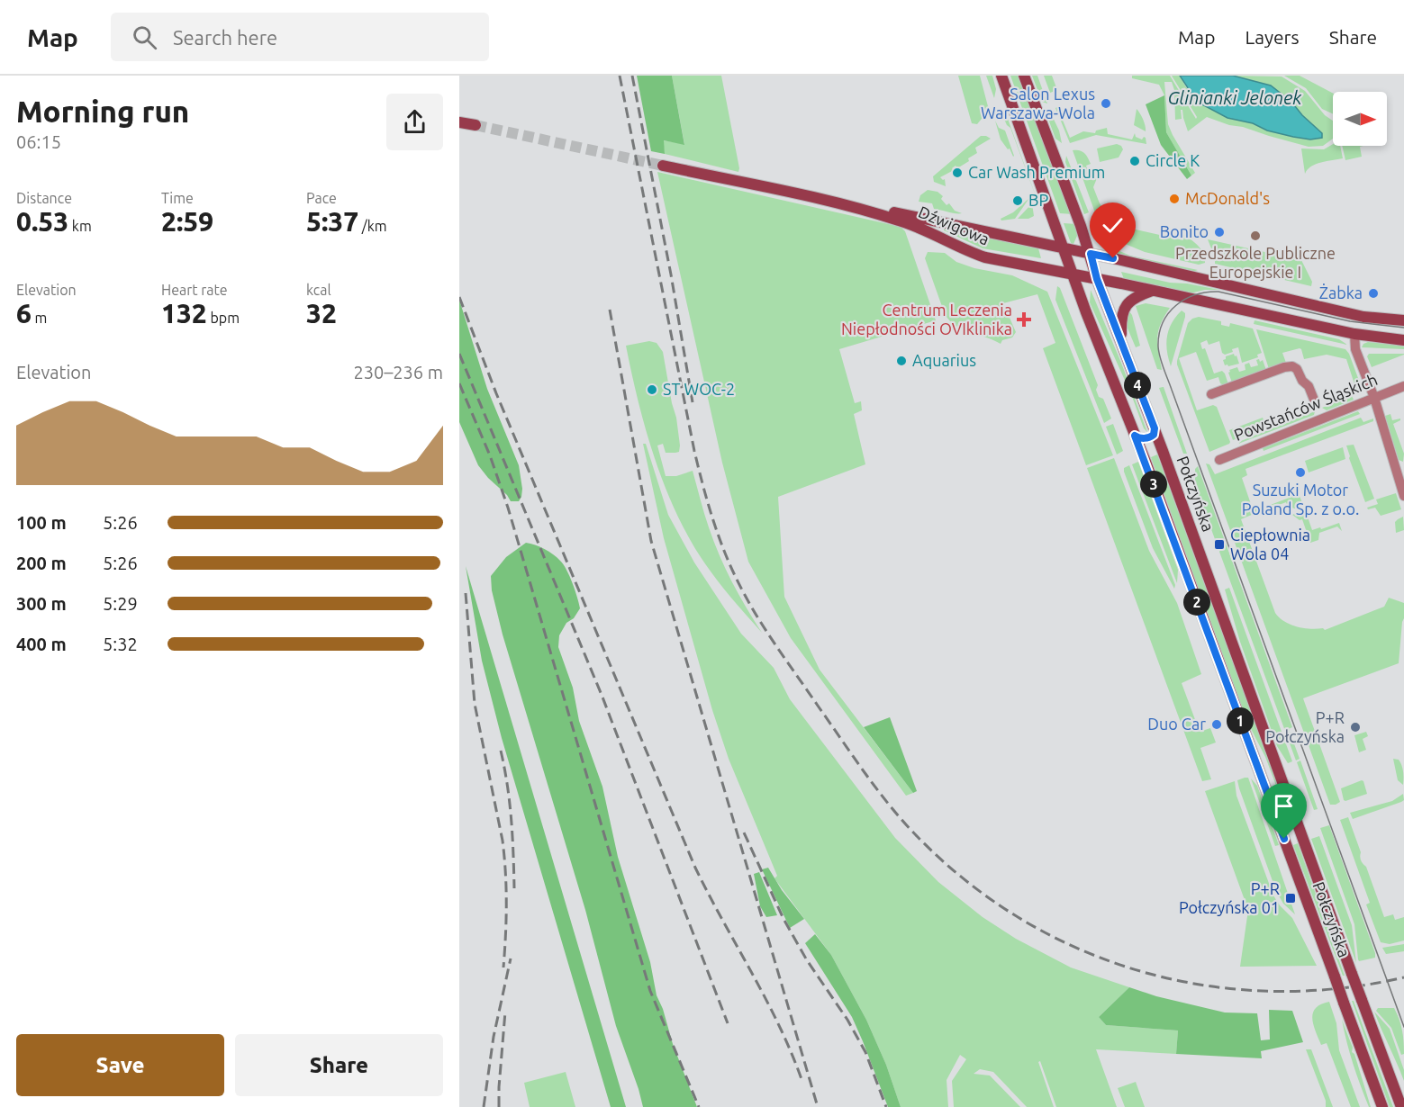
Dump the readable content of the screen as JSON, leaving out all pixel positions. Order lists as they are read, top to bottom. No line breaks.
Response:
{"streets":{"main road":["Dźwigowa","Połczyńska"],"street":["Powstańców Śląskich"]},"crossings":[["Dźwigowa","Połczyńska"]],"water":["Glinianki Jelonek"],"places":{"other":["Salon Lexus Warszawa-Wola","Circle K","Car Wash Premium","McDonald's","BP","Bonito","Przedszkole Publiczne Europejskie I","Żabka","Aquarius","ST WOC-2","Suzuki Motor Poland Sp. z o.o.","Duo Car","P+R Połczyńska"],"health":["Centrum Leczenia Niepłodności OVIklinika"],"transit":["Ciepłownia Wola 04","P+R Połczyńska 01"]},"north":"right","page":{"header":"Map","search":"Search here","nav":["Map","Layers","Share"],"heading":["Morning run","06:15"],"stats":[["Distance","0.53 km"],["Time","2:59"],["Pace","5:37 /km"],["Elevation","6 m"],["Heart rate","132 bpm"],["kcal","32"]],"chart":["Elevation","230–236 m"],"pins":["4","3","2","1"],"list":[{"name":"100 m","note":"5:26"},{"name":"200 m","note":"5:26"},{"name":"300 m","note":"5:29"},{"name":"400 m","note":"5:32"}],"buttons":["Save","Share"]}}
